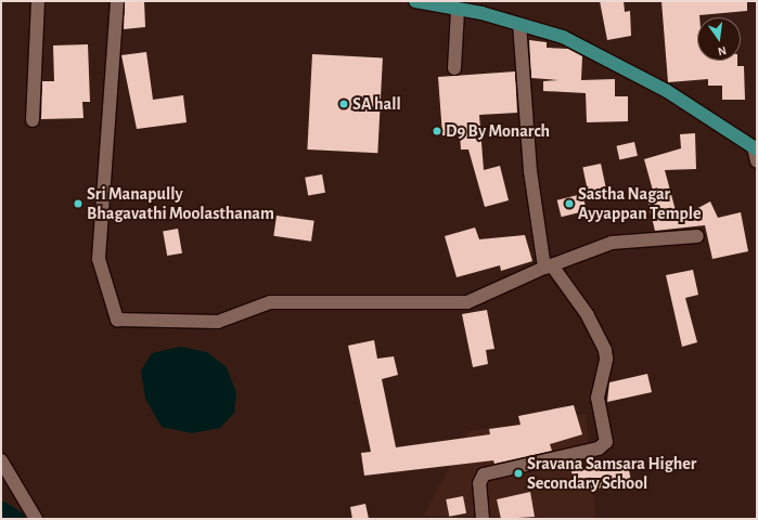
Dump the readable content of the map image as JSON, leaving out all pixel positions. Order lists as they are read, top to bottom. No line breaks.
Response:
{"places":["SA hall","D9 By Monarch","Sri Manapully Bhagavathi Moolasthanam","Sastha Nagar Ayyappan Temple","Sravana Samsara Higher Secondary School"],"north":"bottom"}
